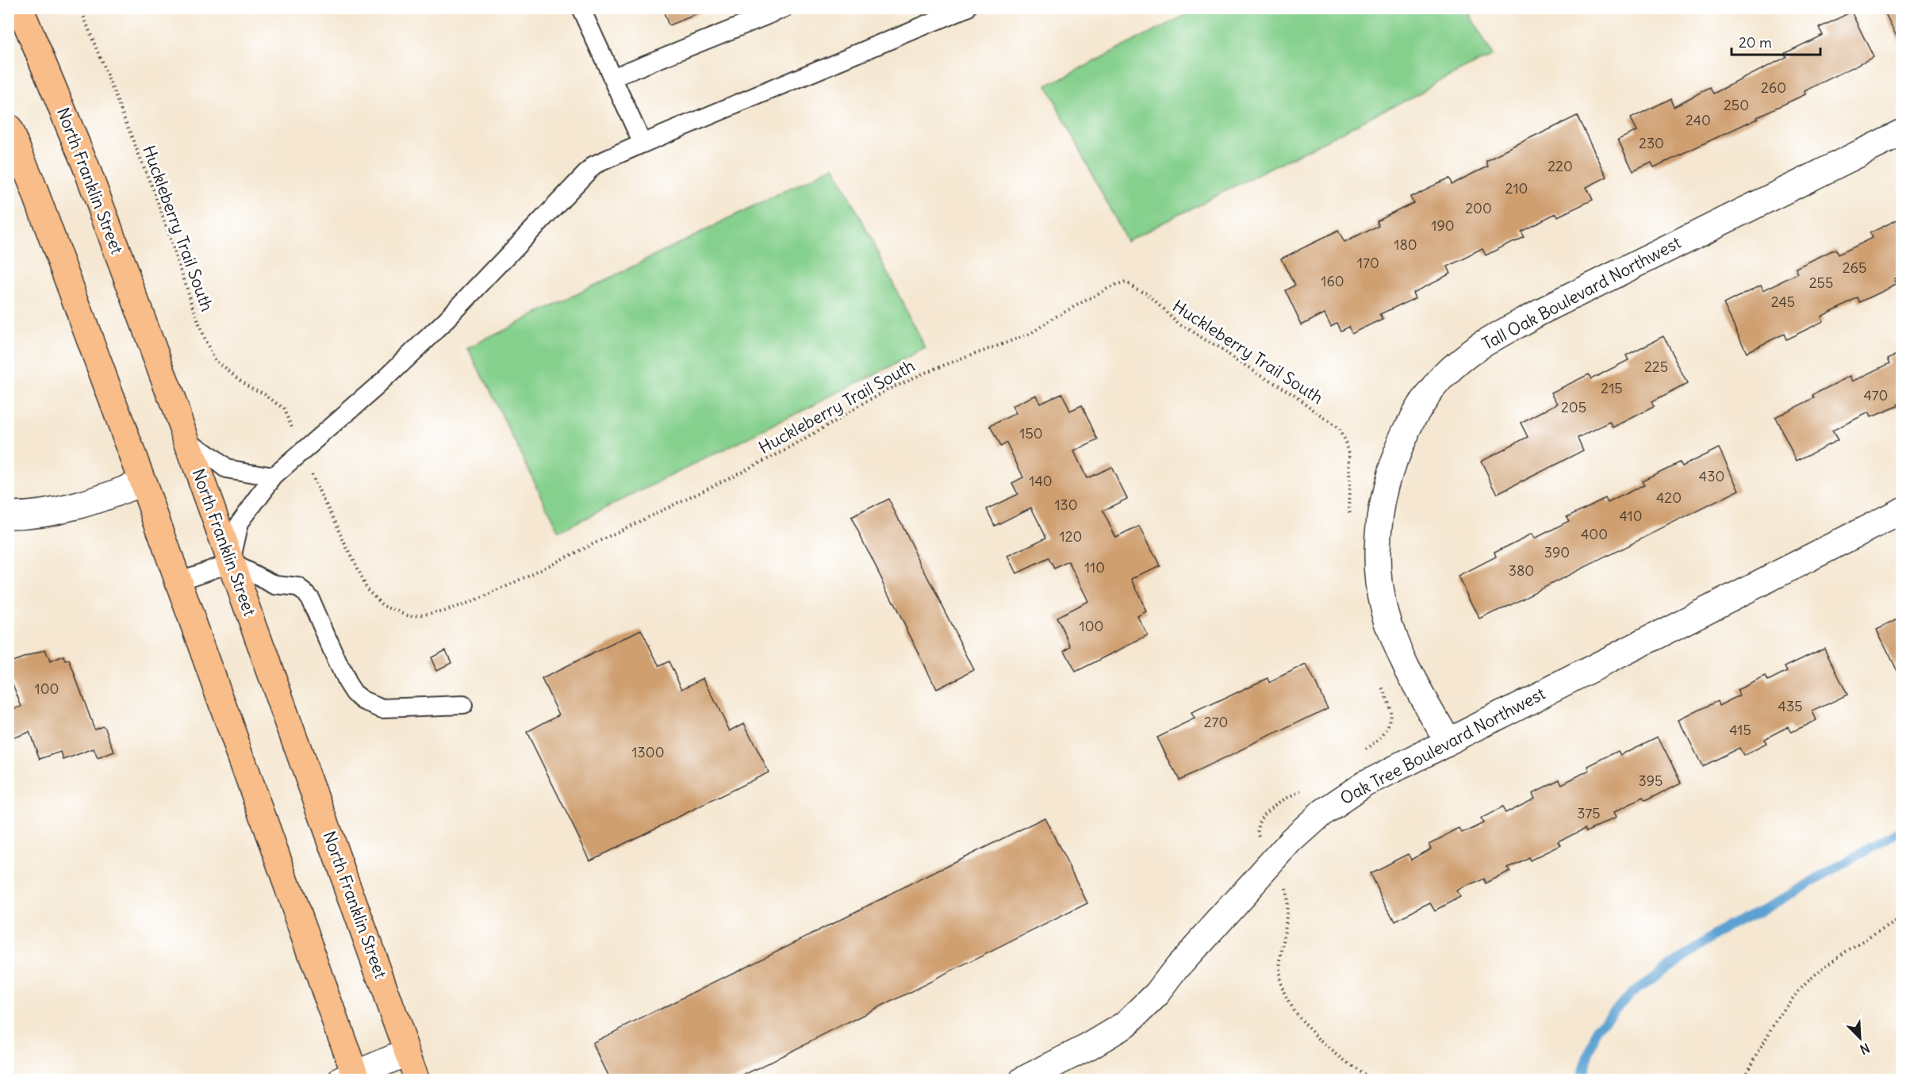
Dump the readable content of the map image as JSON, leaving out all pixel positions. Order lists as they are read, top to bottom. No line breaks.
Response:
{"streets":{"main road":["North Franklin Street"],"street":["Tall Oak Boulevard Northwest","Oak Tree Boulevard Northwest"],"path":["Huckleberry Trail South"]},"crossings":[["Tall Oak Boulevard Northwest","Oak Tree Boulevard Northwest"]],"house_numbers":["260","250","240","230","220","210","200","190","180","170","265","160","255","245","225","215","470","205","150","430","140","420","130","410","400","120","390","110","380","100","100","435","270","415","1300","395","375"],"scale_bar":"20 m","north":"bottom right"}
